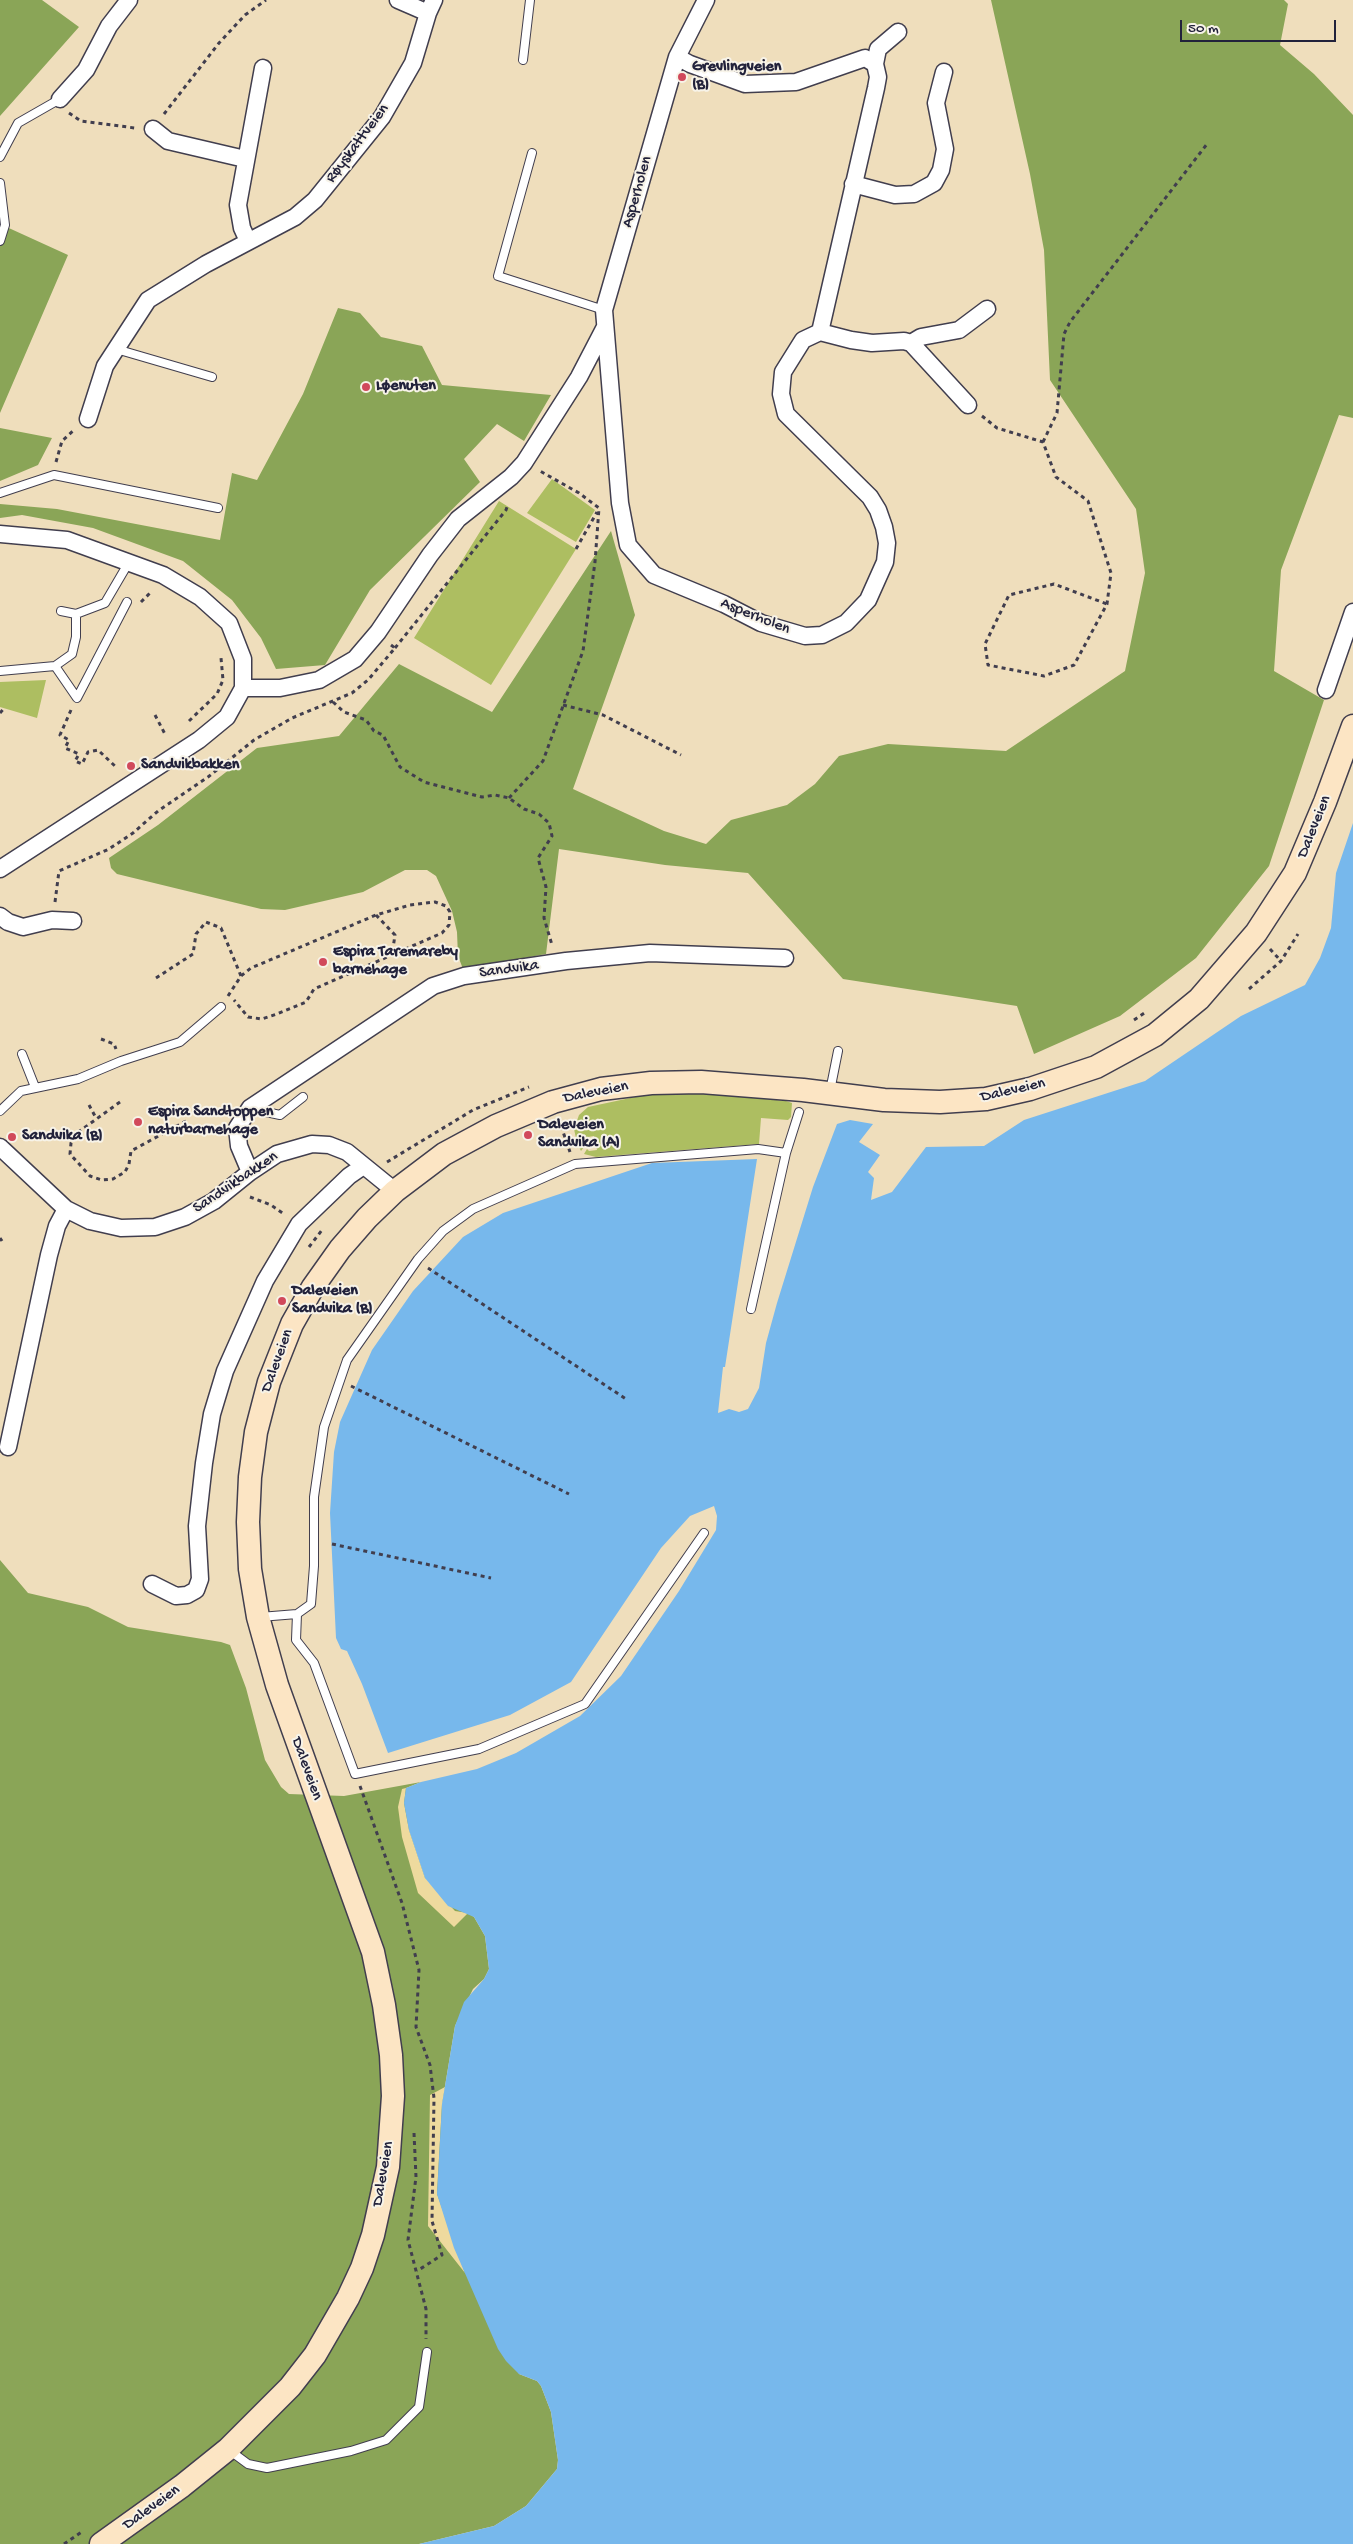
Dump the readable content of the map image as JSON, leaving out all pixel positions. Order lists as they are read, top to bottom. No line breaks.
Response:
{"streets":{"main road":["Daleveien"],"street":["Røyskattveien","Asperholen","Sandvika","Sandvikbakken"]},"crossings":[["Daleveien","Sandvikbakken"],["Sandvika","Sandvikbakken"]],"places":["Grevlingveien (B)","Løenuten","Sandvikbakken","Espira Taremareby barnehage","Espira Sandtoppen naturbarnehage","Daleveien Sandvika (A)","Sandvika (B)","Daleveien Sandvika (B)"],"scale_bar":"50 m"}
